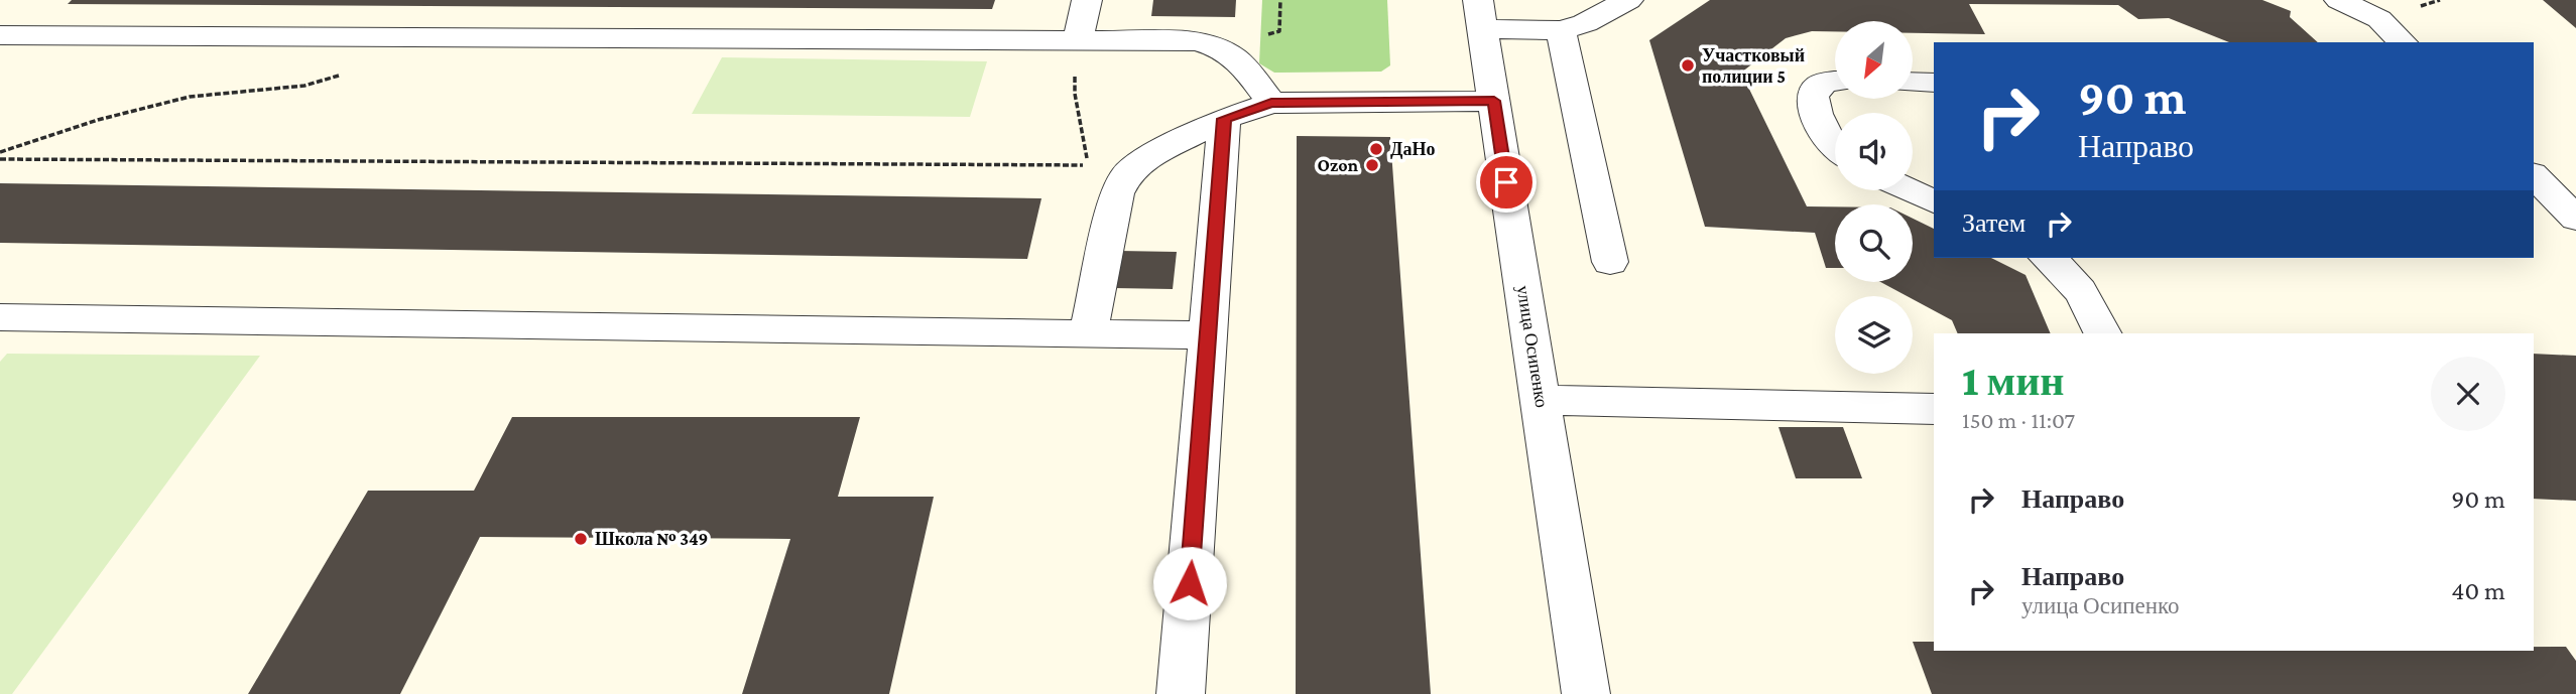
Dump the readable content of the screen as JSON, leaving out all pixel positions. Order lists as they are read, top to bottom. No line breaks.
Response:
{"streets":{"street":["улица Осипенко"]},"places":["Участковый полиции 5","ДаНо","Ozon","Школа № 349"],"north":"bottom left","page":{"turn":["90 m","Направо"],"then":"Затем","heading":["1 мин","150 m · 11:07"],"list":[{"name":"Направо","value":"90 m"},{"name":"Направо","note":"улица Осипенко","value":"40 m"}]}}
